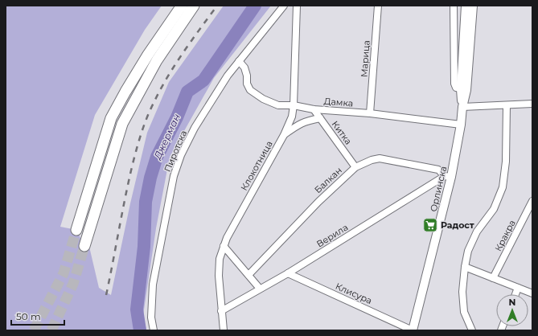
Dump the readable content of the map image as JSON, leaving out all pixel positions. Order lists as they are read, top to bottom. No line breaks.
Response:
{"streets":{"street":["Марица","Дамка","Китка","Пиротска","Клокотница","Балкан","Орлинска","Верила","Кракра","Клисура"]},"crossings":[["Марица","Дамка"],["Дамка","Китка"],["Дамка","Пиротска"],["Дамка","Клокотница"],["Дамка","Орлинска"],["Китка","Балкан"],["Клокотница","Верила"],["Балкан","Орлинска"],["Балкан","Верила"],["Орлинска","Верила"],["Орлинска","Клисура"],["Верила","Клисура"]],"water":["Джерман"],"places":{"supermarket":["Радост"]},"scale_bar":"50 m","north":"top"}
